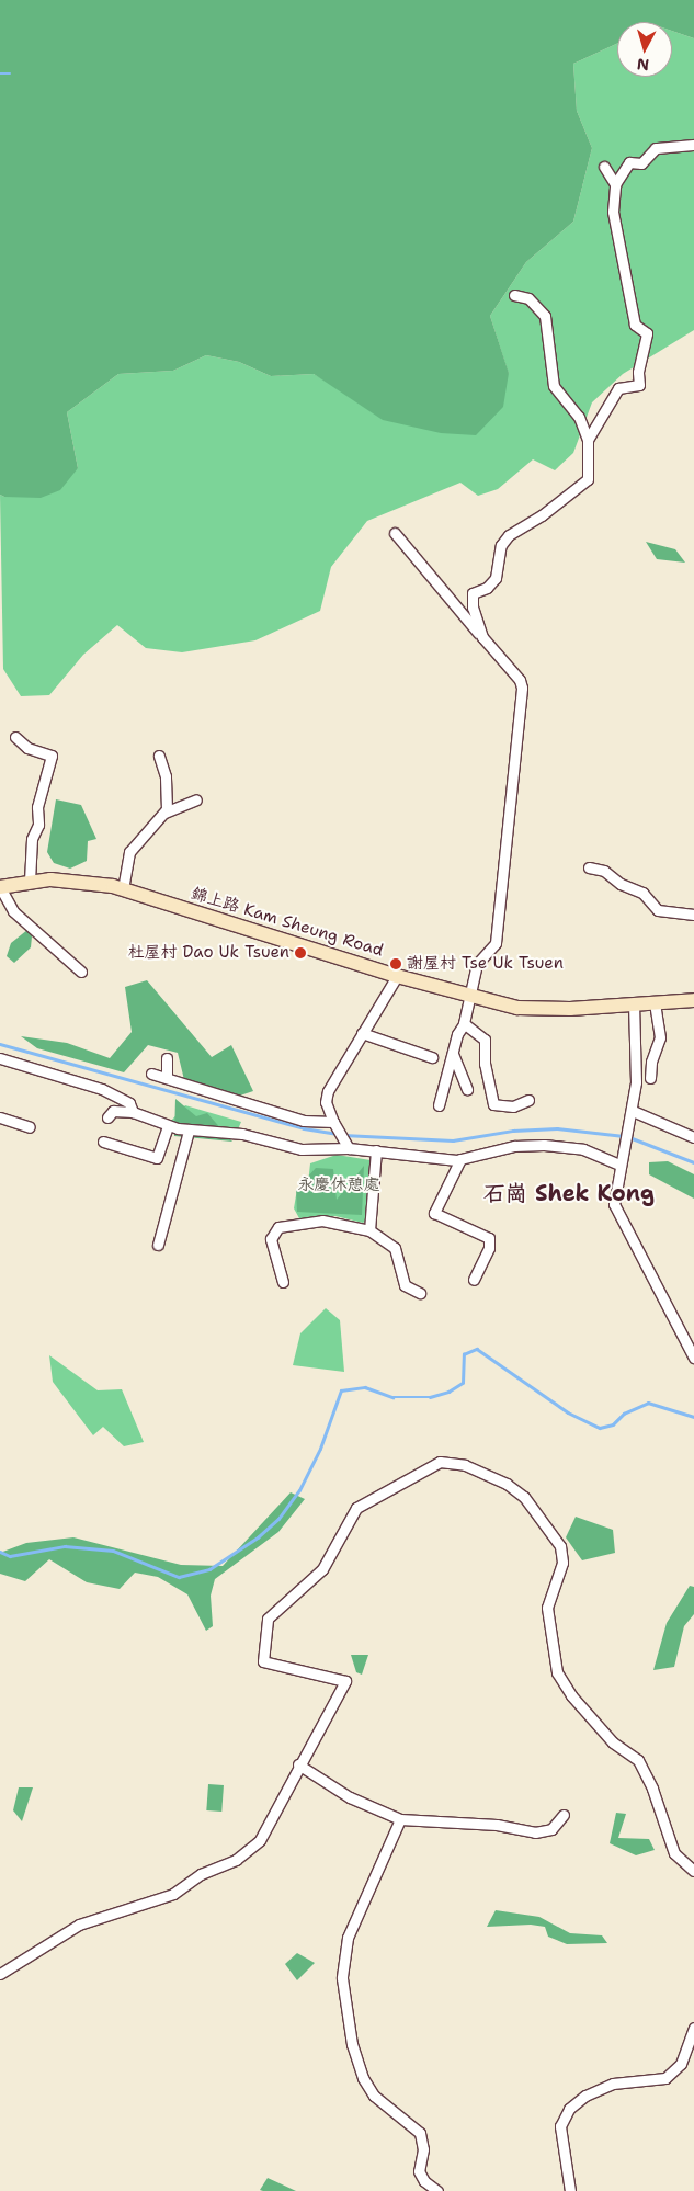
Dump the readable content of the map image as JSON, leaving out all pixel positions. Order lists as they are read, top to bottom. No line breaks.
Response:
{"streets":{"main road":["錦上路 Kam Sheung Road"]},"districts":["石崗 Shek Kong"],"parks":["永慶休憩處"],"places":["杜屋村 Dao Uk Tsuen","謝屋村 Tse Uk Tsuen"],"north":"bottom"}
